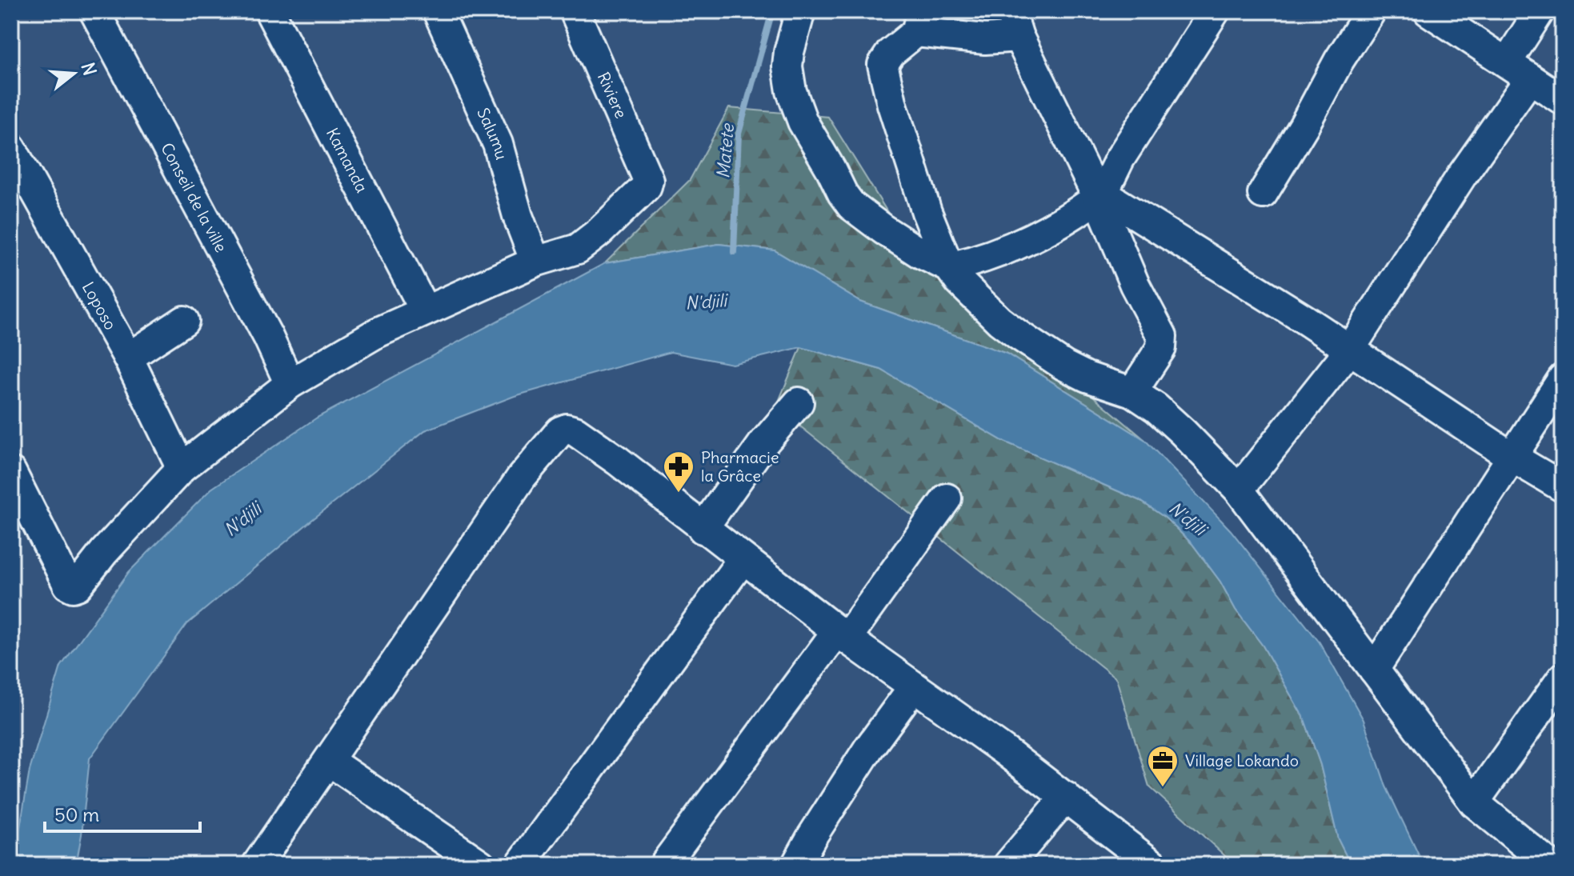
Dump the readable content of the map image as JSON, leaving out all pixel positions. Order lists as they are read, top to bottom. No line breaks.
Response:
{"streets":{"street":["Riviere","Salumu","Kamanda","Conseil de la ville","Loposo"]},"crossings":[["Riviere","Salumu"]],"water":["Matete","N'djili"],"places":{"pharmacy":["Pharmacie la Grâce"],"office":["Village Lokando"]},"scale_bar":"50 m","north":"right"}
